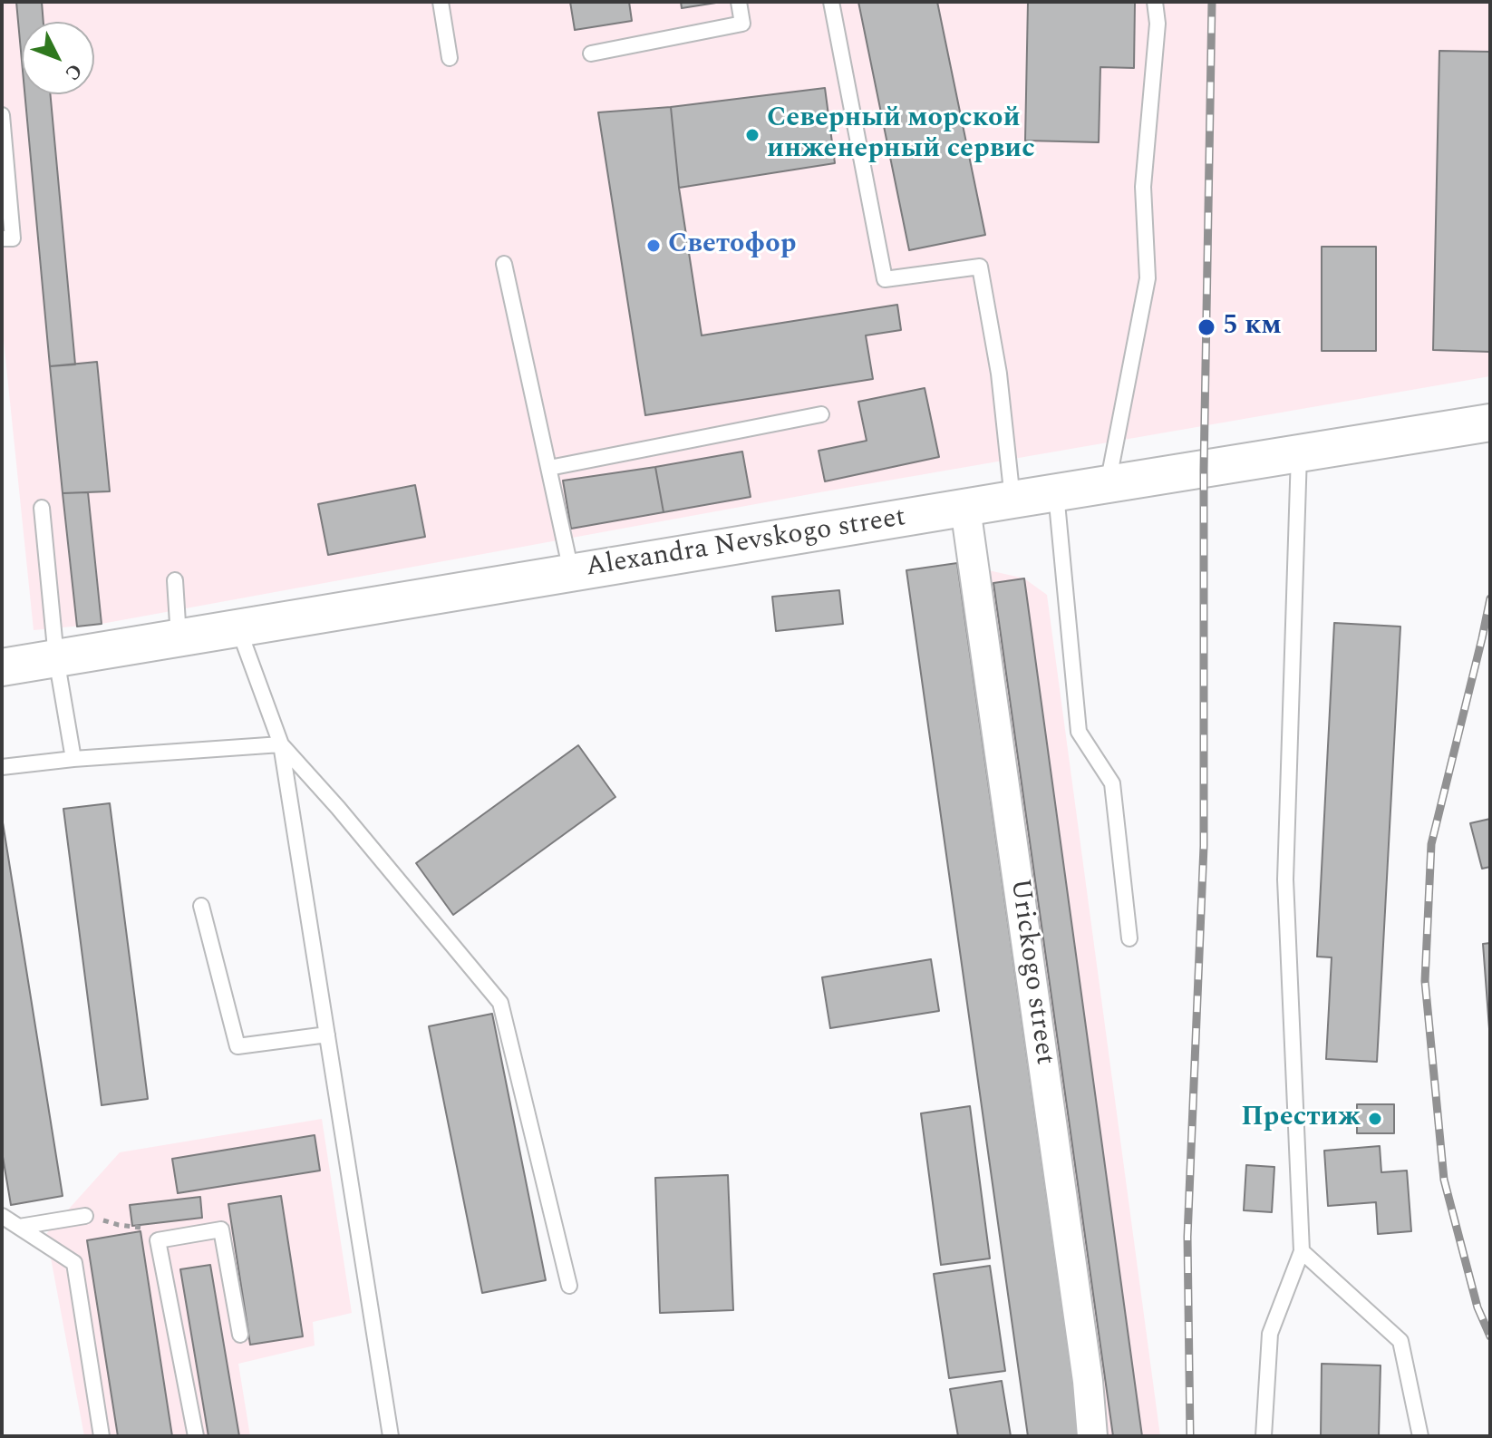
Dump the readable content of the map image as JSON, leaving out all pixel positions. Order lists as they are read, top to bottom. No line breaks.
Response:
{"streets":{"street":["Alexandra Nevskogo street","Urickogo street"]},"crossings":[["Alexandra Nevskogo street","Urickogo street"]],"places":["Северный морской инженерный сервис","Светофор","5 км","Престиж"],"north":"bottom right"}
